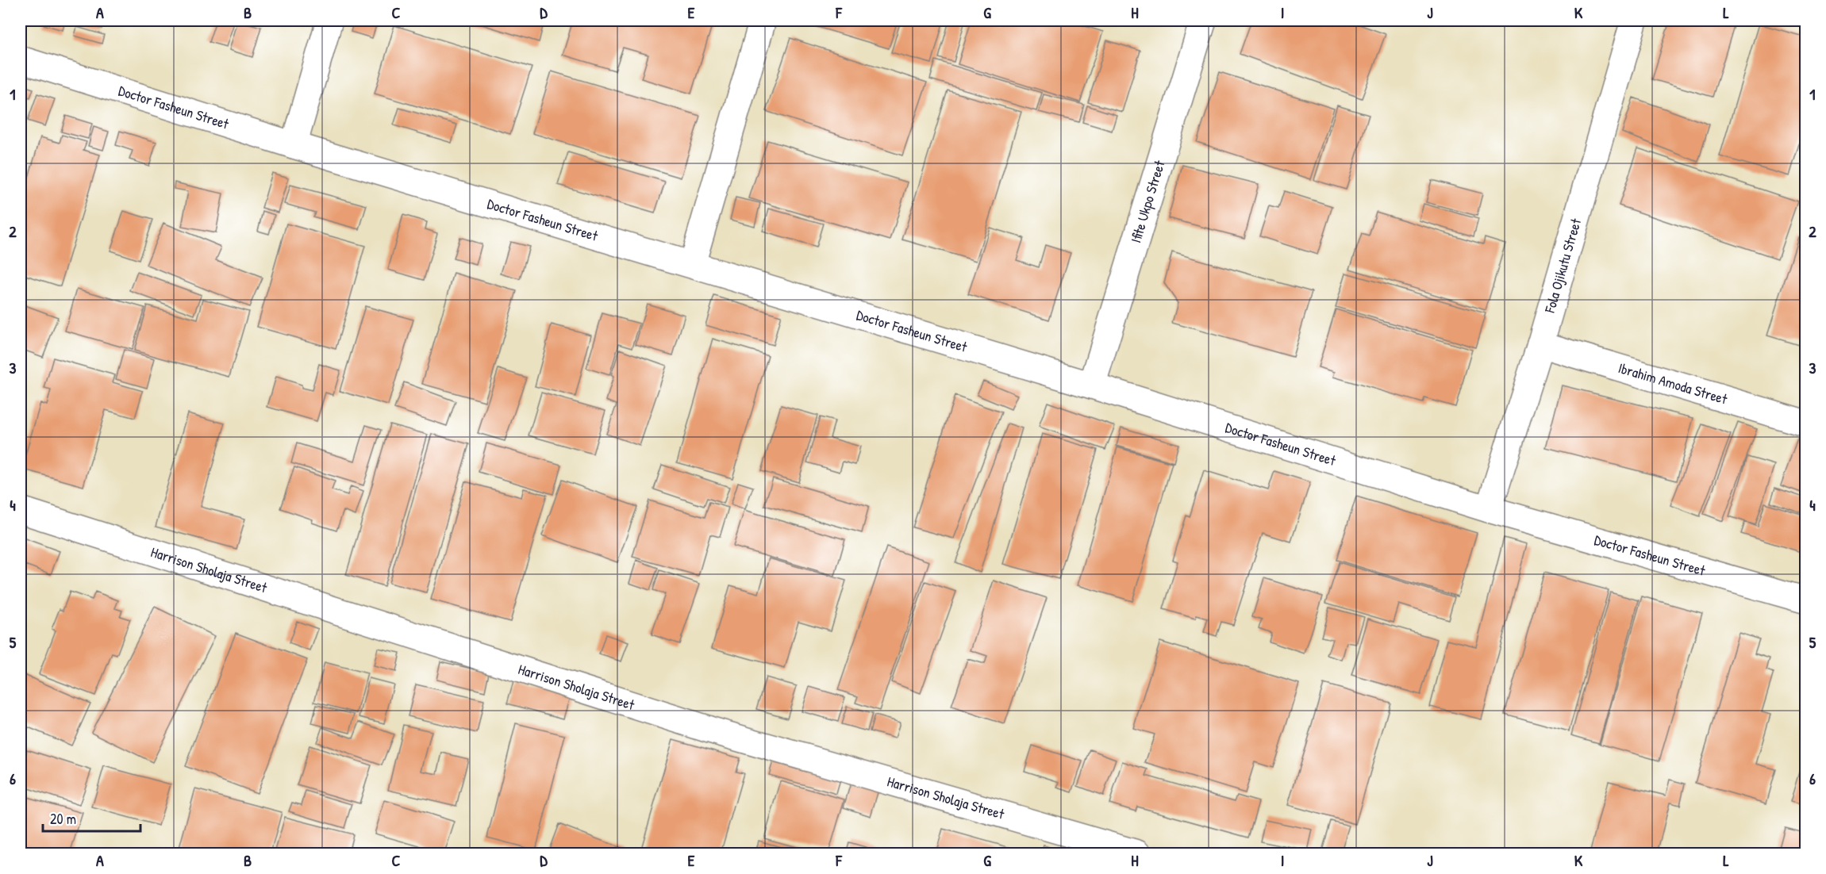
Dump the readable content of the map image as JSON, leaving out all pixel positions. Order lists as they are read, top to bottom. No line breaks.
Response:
{"streets":{"street":["Doctor Fasheun Street","Ifite Ukpo Street","Fola Ojikutu Street","Ibrahim Amoda Street","Harrison Sholaja Street"]},"crossings":[["Doctor Fasheun Street","Ifite Ukpo Street"],["Doctor Fasheun Street","Fola Ojikutu Street"],["Fola Ojikutu Street","Ibrahim Amoda Street"]],"scale_bar":"20 m","grid":{"columns":["A","B","C","D","E","F","G","H","I","J","K","L"],"rows":["1","2","3","4","5","6"]}}
